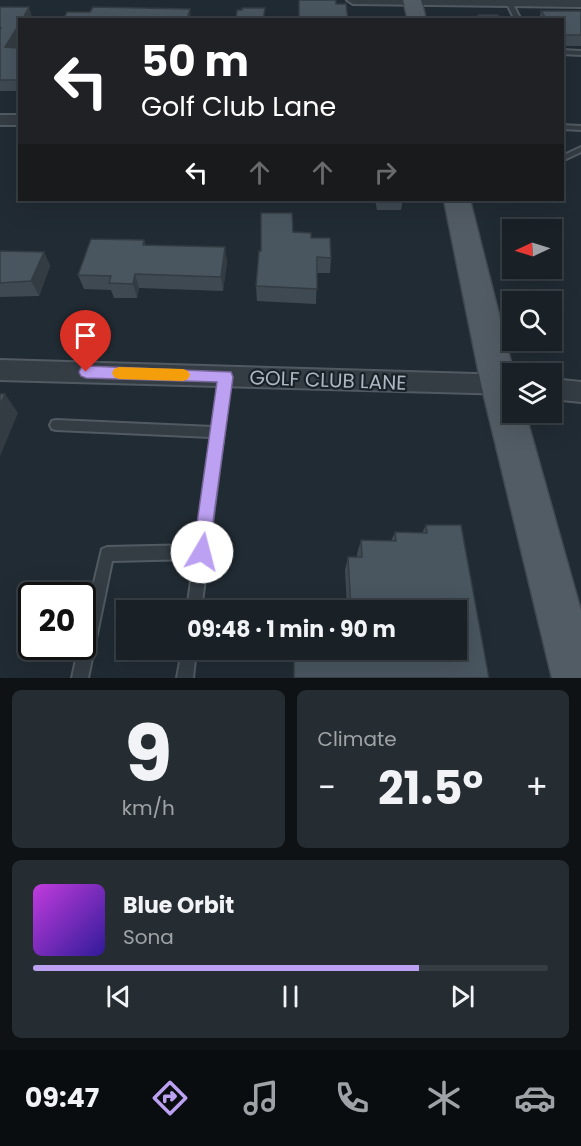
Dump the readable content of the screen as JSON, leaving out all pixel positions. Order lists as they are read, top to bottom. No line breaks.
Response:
{"streets":{"street":["GOLF CLUB LANE"]},"north":"left","page":{"turn":["50 m","Golf Club Lane"],"limit":"20","trip":"09:48 · 1 min · 90 m","tile":[["9","km/h"],"Climate"],"heat":["−","21.5°","+"],"song":["Blue Orbit","Sona"],"tabs":"09:47"}}
